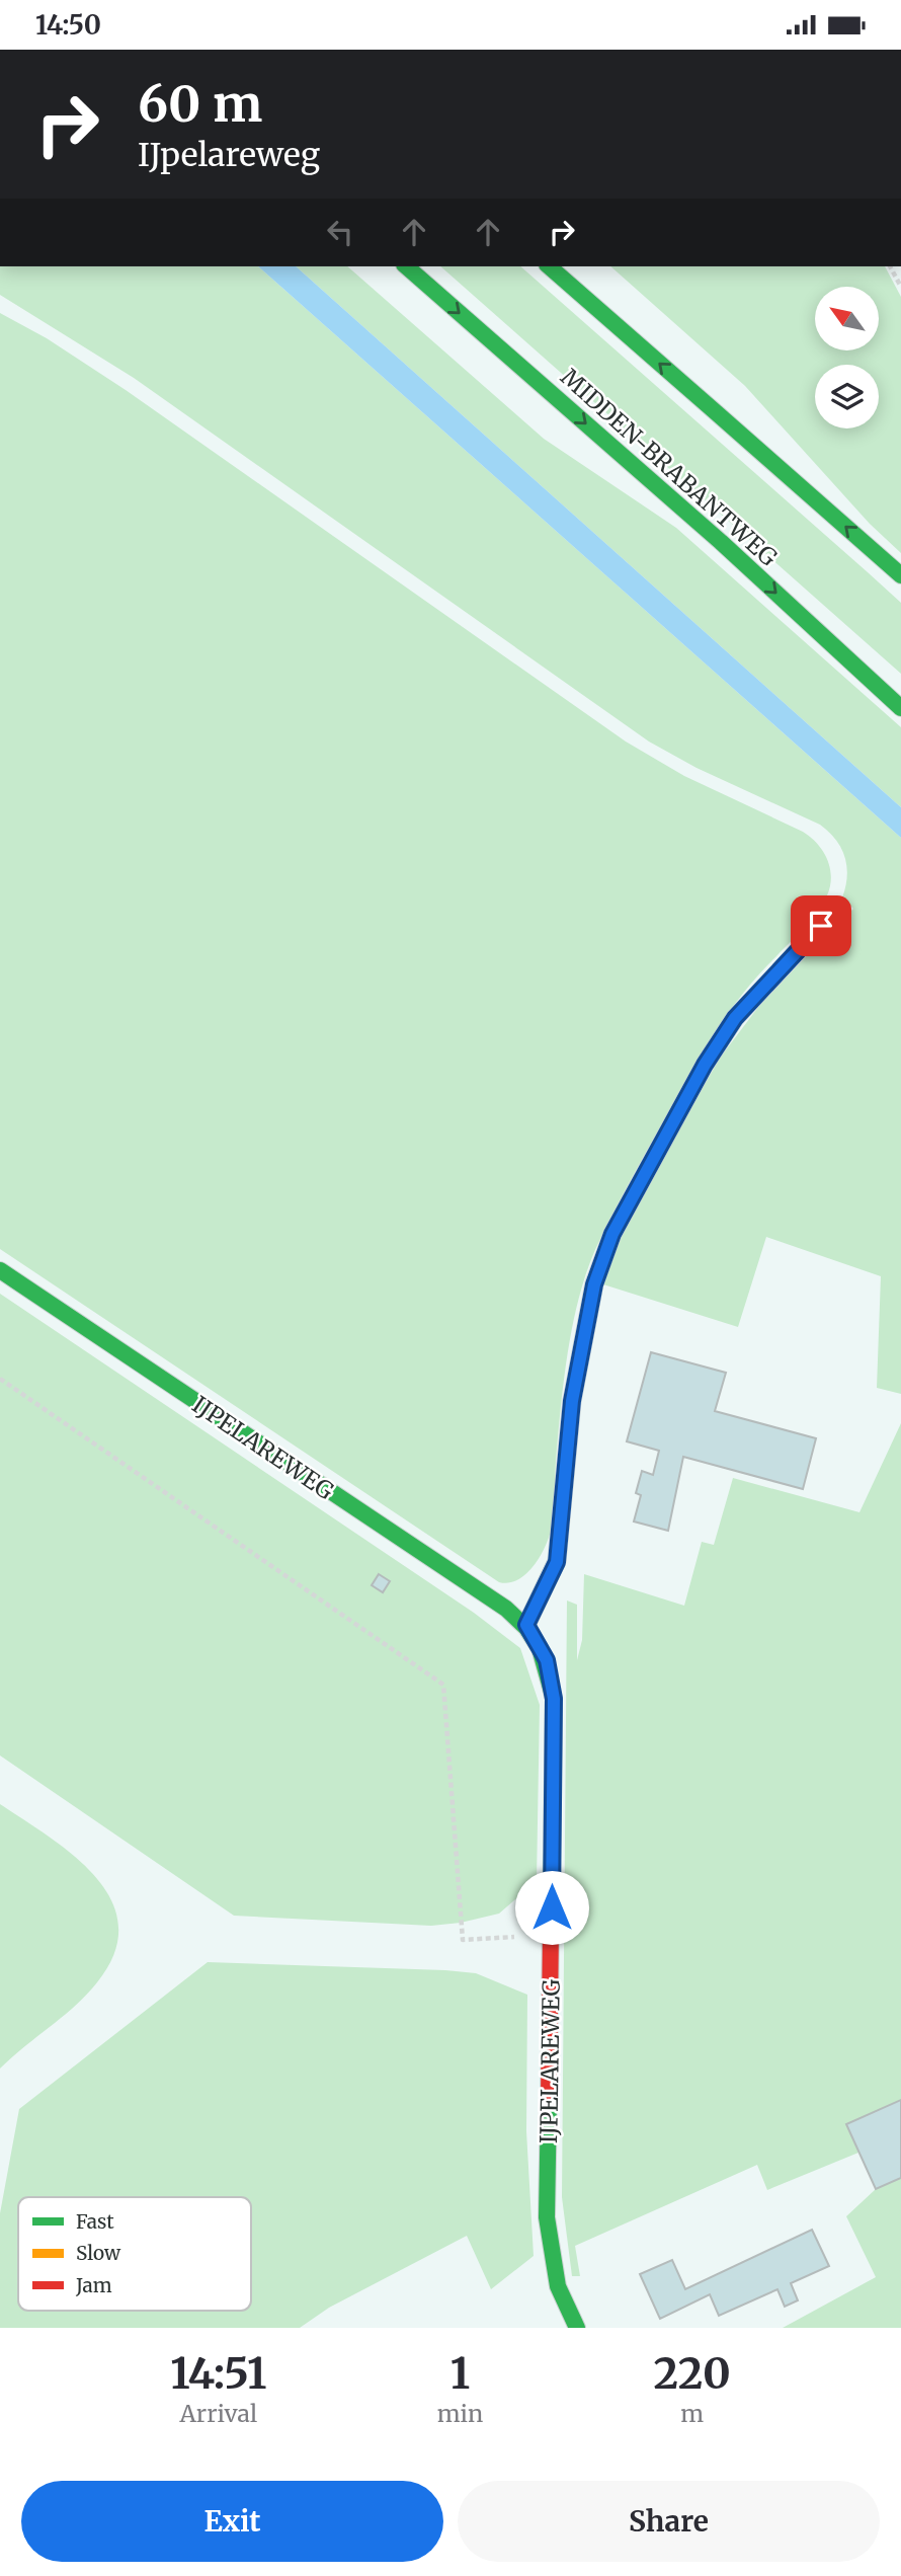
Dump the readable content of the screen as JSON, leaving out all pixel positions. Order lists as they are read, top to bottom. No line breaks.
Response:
{"streets":{"main road":["MIDDEN-BRABANTWEG","IJPELAREWEG"]},"legend":["Fast","Slow","Jam"],"north":"top left","page":{"status":"14:50","turn":["60 m","IJpelareweg"],"eta":["14:51","Arrival","1","min","220","m"],"buttons":["Exit","Share"]}}
